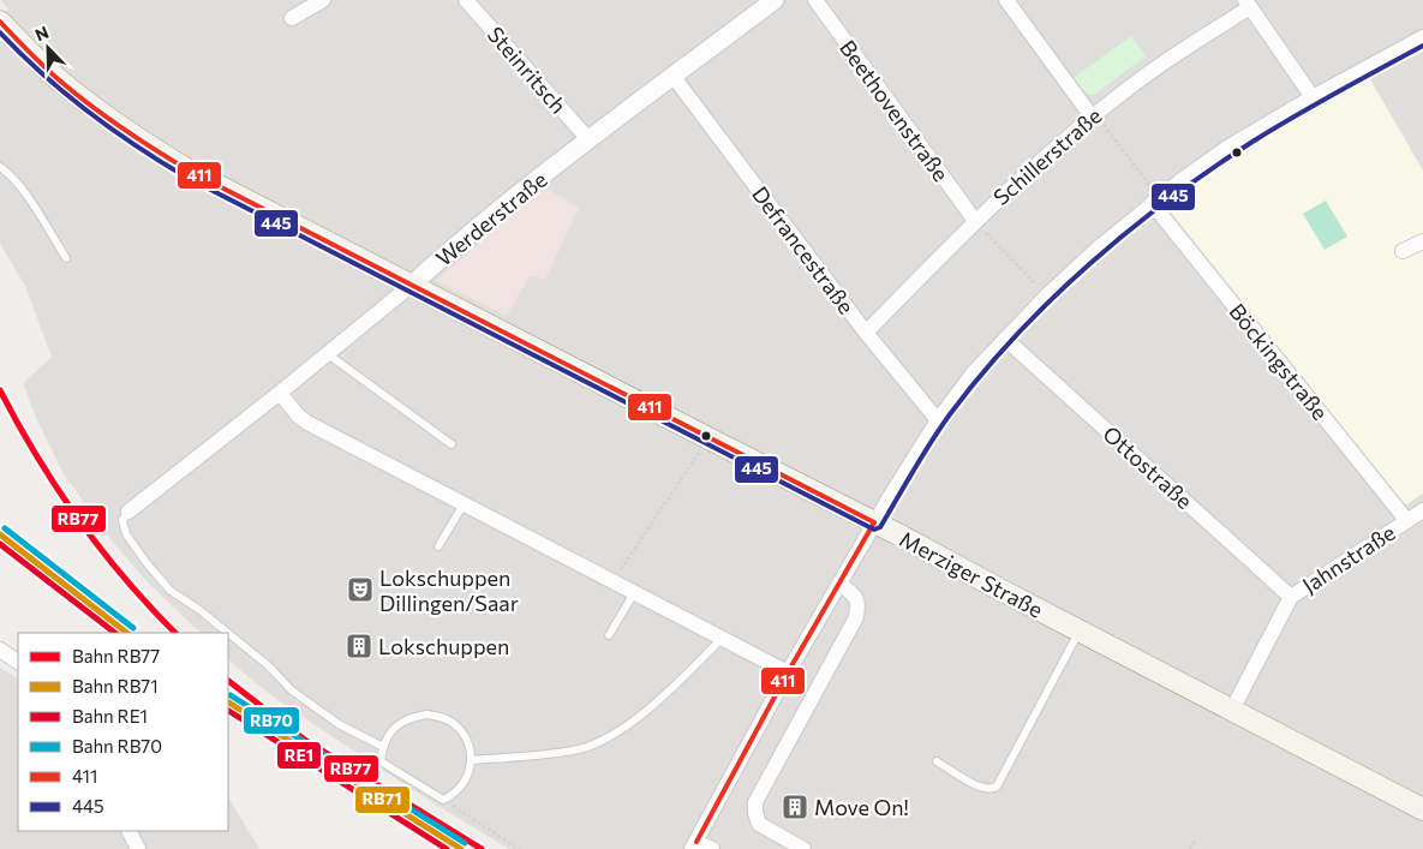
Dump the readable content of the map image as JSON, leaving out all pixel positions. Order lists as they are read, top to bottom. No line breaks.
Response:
{"streets":{"main road":["Merziger Straße"],"street":["Steinritsch","Beethovenstraße","Schillerstraße","Werderstraße","Defrancestraße","Böckingstraße","Ottostraße","Jahnstraße"]},"crossings":[["Steinritsch","Werderstraße"],["Beethovenstraße","Schillerstraße"],["Schillerstraße","Defrancestraße"],["Werderstraße","Defrancestraße"],["Werderstraße","Merziger Straße"],["Böckingstraße","Jahnstraße"],["Ottostraße","Jahnstraße"],["Jahnstraße","Merziger Straße"]],"places":{"theatre":["Lokschuppen Dillingen/Saar"],"building":["Lokschuppen","Move On!"]},"lines":["transit line 411","transit line 445","rail line RB77","rail line RB70","rail line RB71","rail line RE1"],"legend":["Bahn RB77","Bahn RB71","Bahn RE1","Bahn RB70","411","445"],"north":"top left"}
